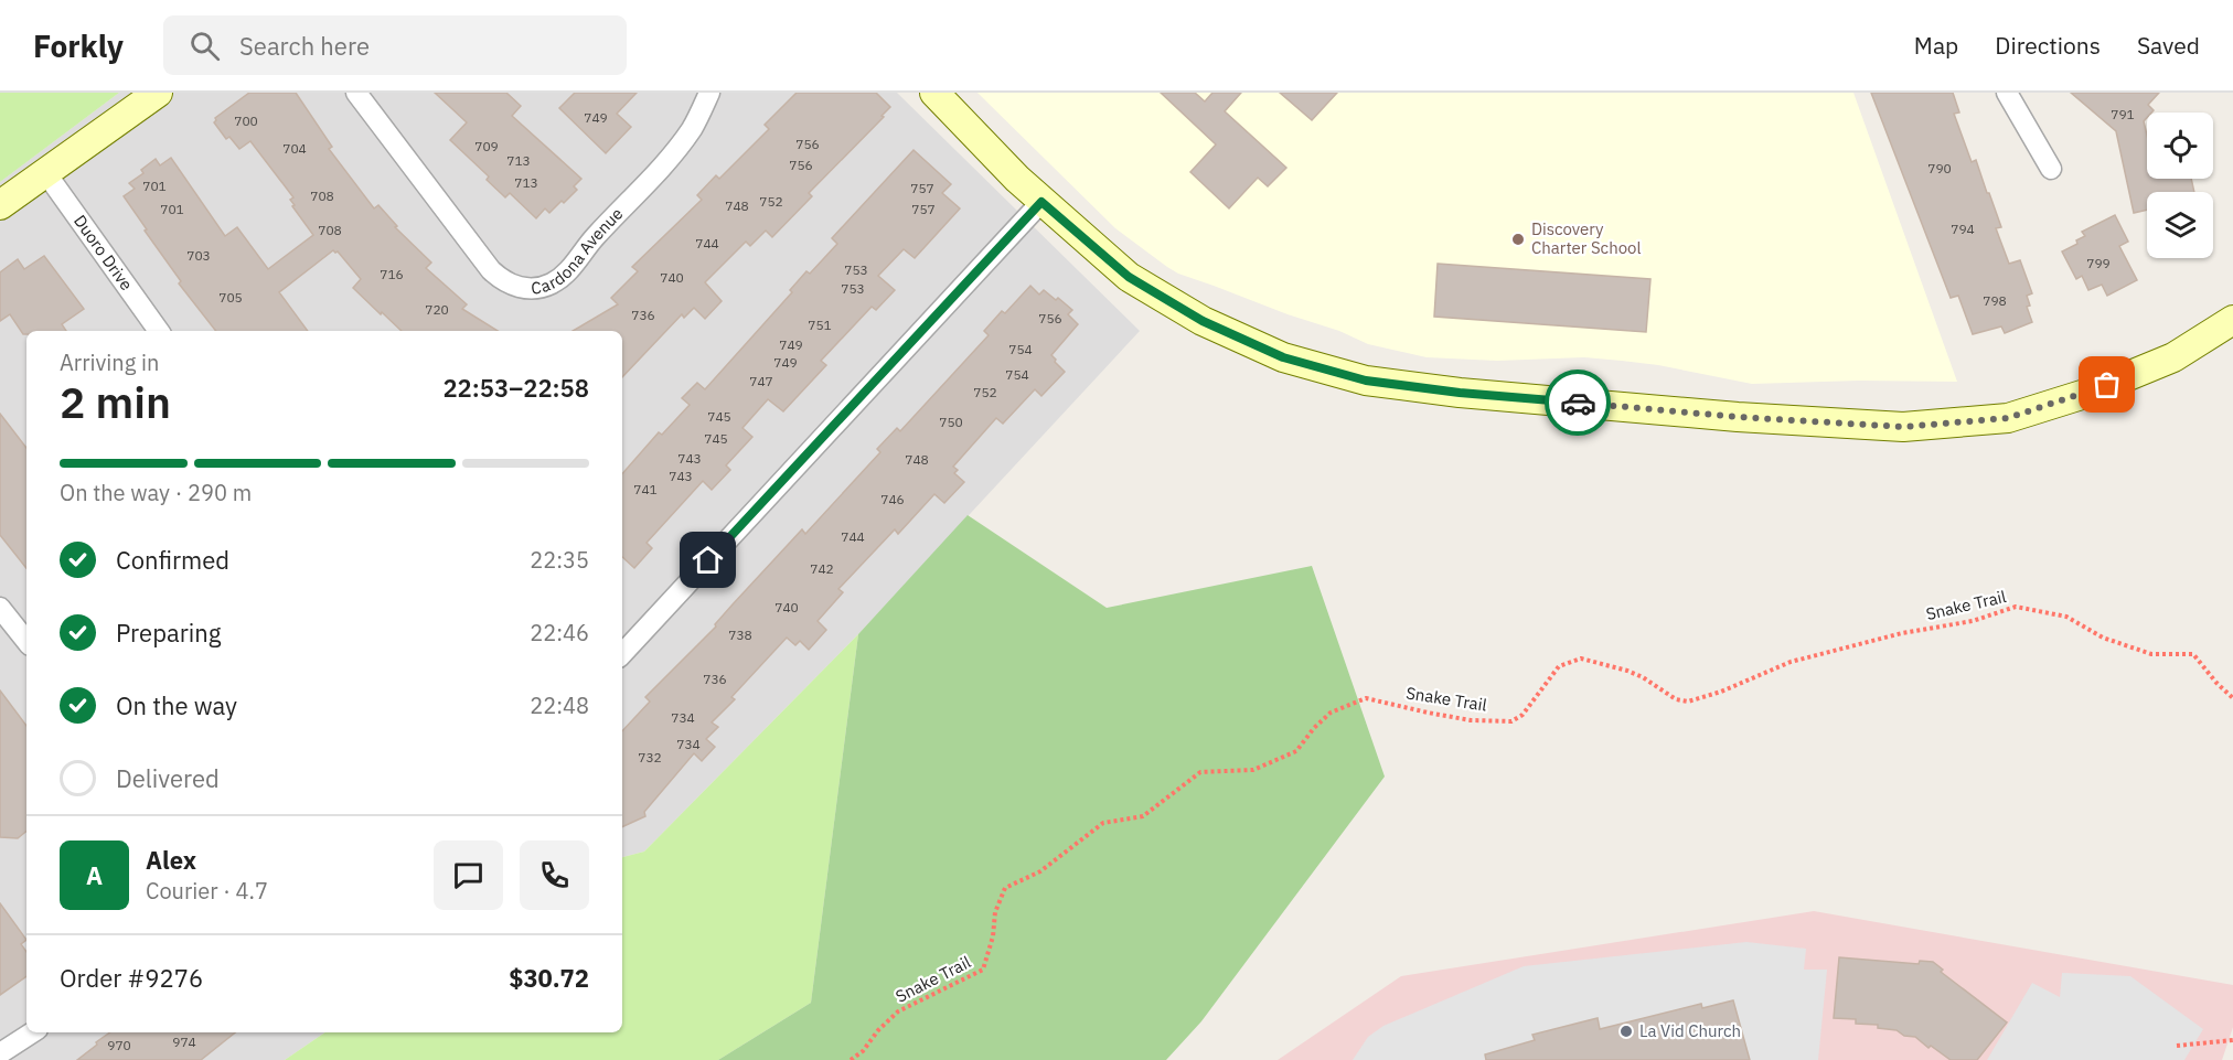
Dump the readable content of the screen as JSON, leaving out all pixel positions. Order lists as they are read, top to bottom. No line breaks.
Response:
{"streets":{"street":["Cardona Avenue","Duoro Drive"],"path":["Snake Trail"]},"places":["Discovery Charter School","La Vid Church"],"house_numbers":["791","749","700","756","709","704","713","756","790","713","701","757","708","752","748","701","757","794","708","744","703","799","753","716","740","753","705","798","720","736","756","751","749","754","749","754","747","752","745","750","745","743","748","743","741","746","744","742","740","738","736","734","734","732","974","970"],"page":{"header":"Forkly","search":"Search here","nav":["Map","Directions","Saved"],"heading":["2 min","Arriving in","22:53–22:58"],"panel":["Alex","Courier · 4.7","Order #9276","$30.72"],"bar":"On the way · 290 m","list":[["Confirmed","22:35"],["Preparing","22:46"],["On the way","22:48"],"Delivered"],"round":"A"}}
